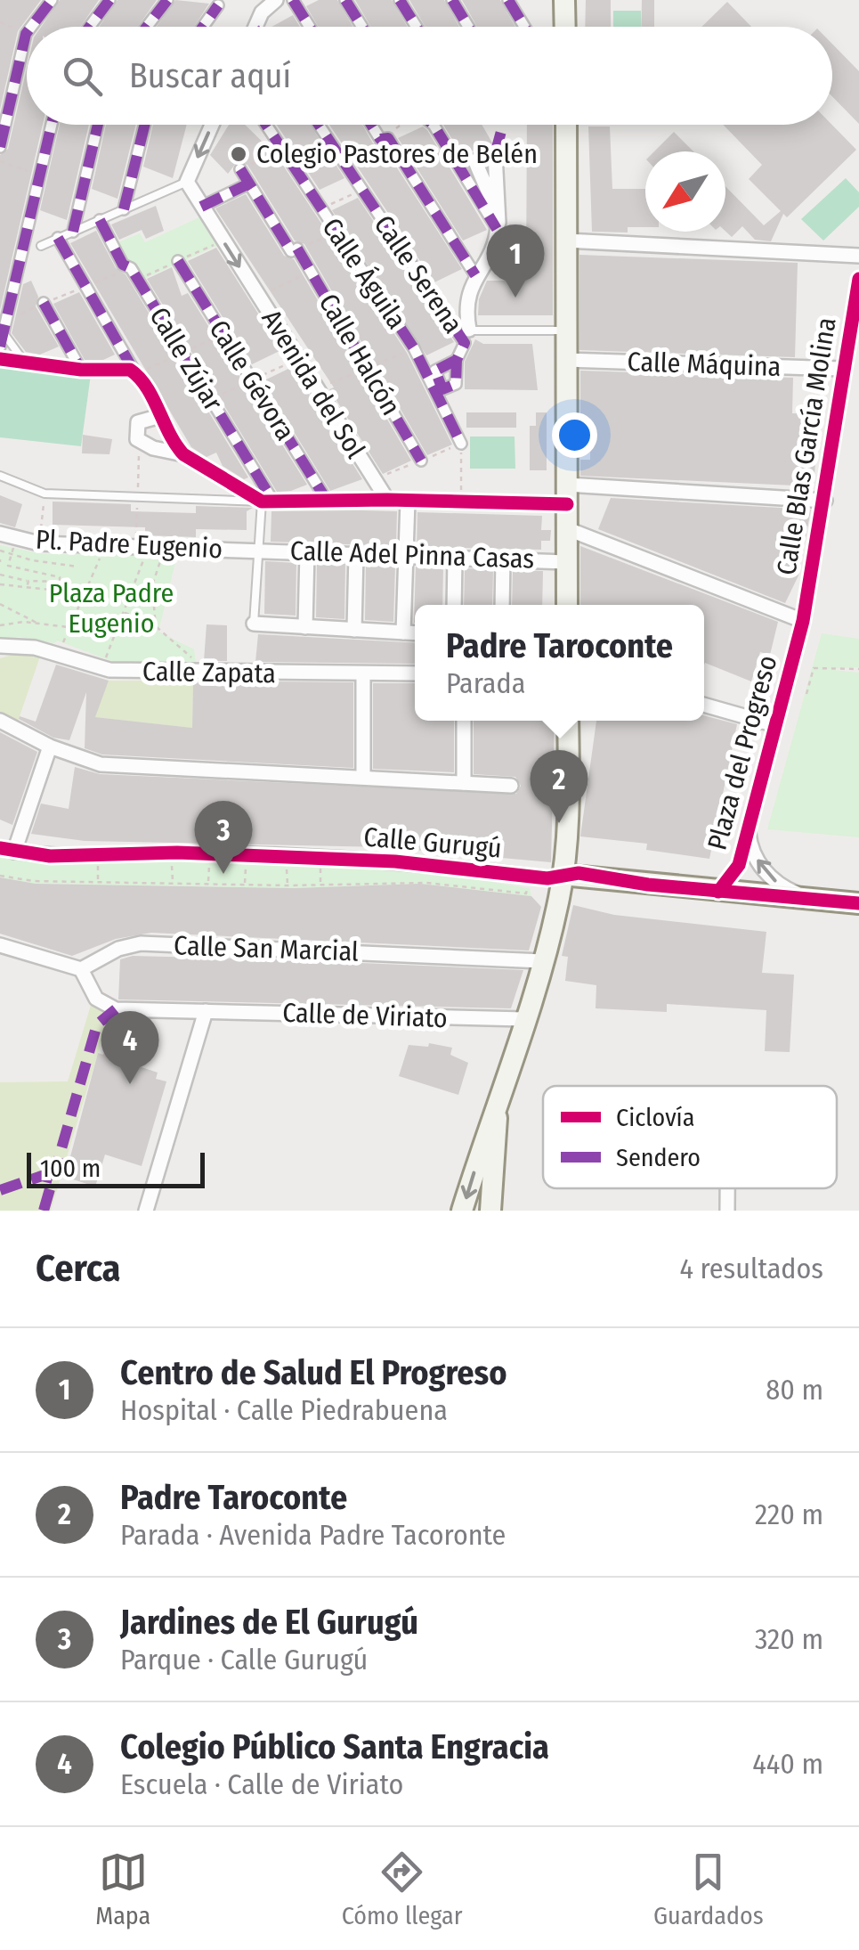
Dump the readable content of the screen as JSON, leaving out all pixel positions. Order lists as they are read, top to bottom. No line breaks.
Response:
{"streets":{"main road":["Calle Gurugú"],"street":["Calle Águila","Calle Serena","Calle Halcón","Calle Zújar","Calle Máquina","Calle Gévora","Avenida del Sol","Calle Blas García Molina","Pl. Padre Eugenio","Calle Adel Pinna Casas","Calle Zapata","Plaza del Progreso","Calle San Marcial","Calle de Viriato"]},"crossings":[["Calle Máquina","Calle Blas García Molina"],["Calle Blas García Molina","Plaza del Progreso"],["Pl. Padre Eugenio","Calle Adel Pinna Casas"],["Plaza del Progreso","Calle Gurugú"],["Calle San Marcial","Calle de Viriato"]],"parks":["Plaza Padre Eugenio"],"places":["Colegio Pastores de Belén"],"legend":["Ciclovía","Sendero"],"scale_bar":"100 m","north":"bottom left","page":{"search":"Buscar aquí","pins":["1","2","3","4"],"popup":["Padre Taroconte","Parada"],"scale":"100 m","heading":["Cerca","4 resultados"],"list":[{"mark":"1","name":"Centro de Salud El Progreso","note":"Hospital · Calle Piedrabuena","value":"80 m"},{"mark":"2","name":"Padre Taroconte","note":"Parada · Avenida Padre Tacoronte","value":"220 m"},{"mark":"3","name":"Jardines de El Gurugú","note":"Parque · Calle Gurugú","value":"320 m"},{"mark":"4","name":"Colegio Público Santa Engracia","note":"Escuela · Calle de Viriato","value":"440 m"}],"nav":["Mapa","Cómo llegar","Guardados"]}}
